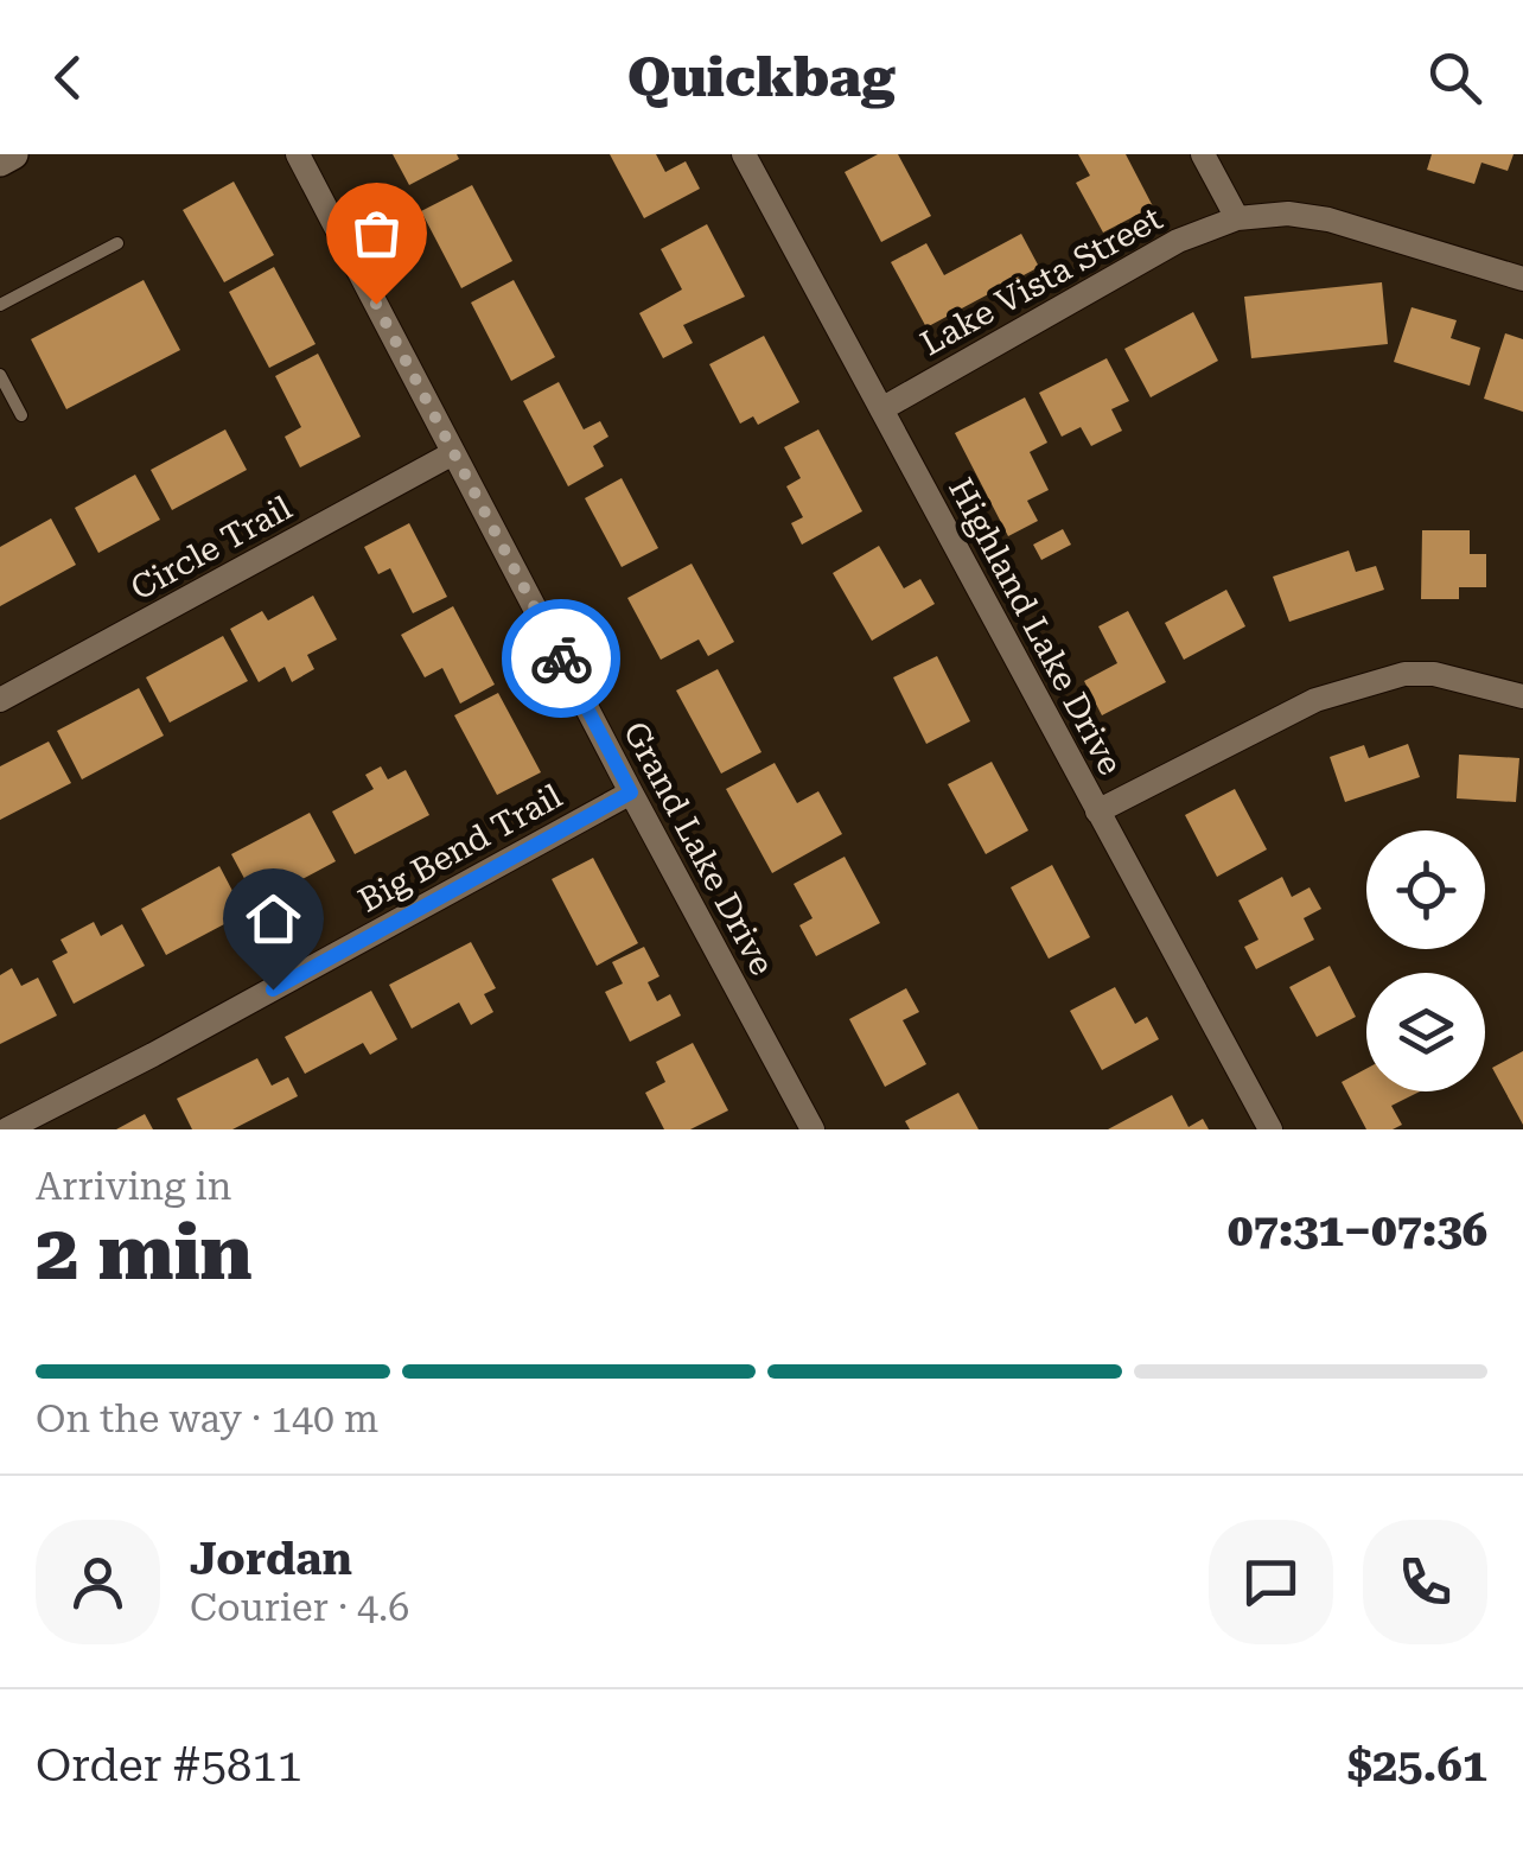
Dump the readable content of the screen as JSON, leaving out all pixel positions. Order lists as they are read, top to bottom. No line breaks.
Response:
{"streets":{"street":["Lake Vista Street","Circle Trail","Highland Lake Drive","Big Bend Trail","Grand Lake Drive"]},"crossings":[["Lake Vista Street","Highland Lake Drive"],["Circle Trail","Grand Lake Drive"],["Big Bend Trail","Grand Lake Drive"]],"page":{"header":"Quickbag","heading":["2 min","Arriving in","07:31–07:36"],"panel":["Jordan","Courier · 4.6","Order #5811","$25.61"],"bar":"On the way · 140 m"}}
